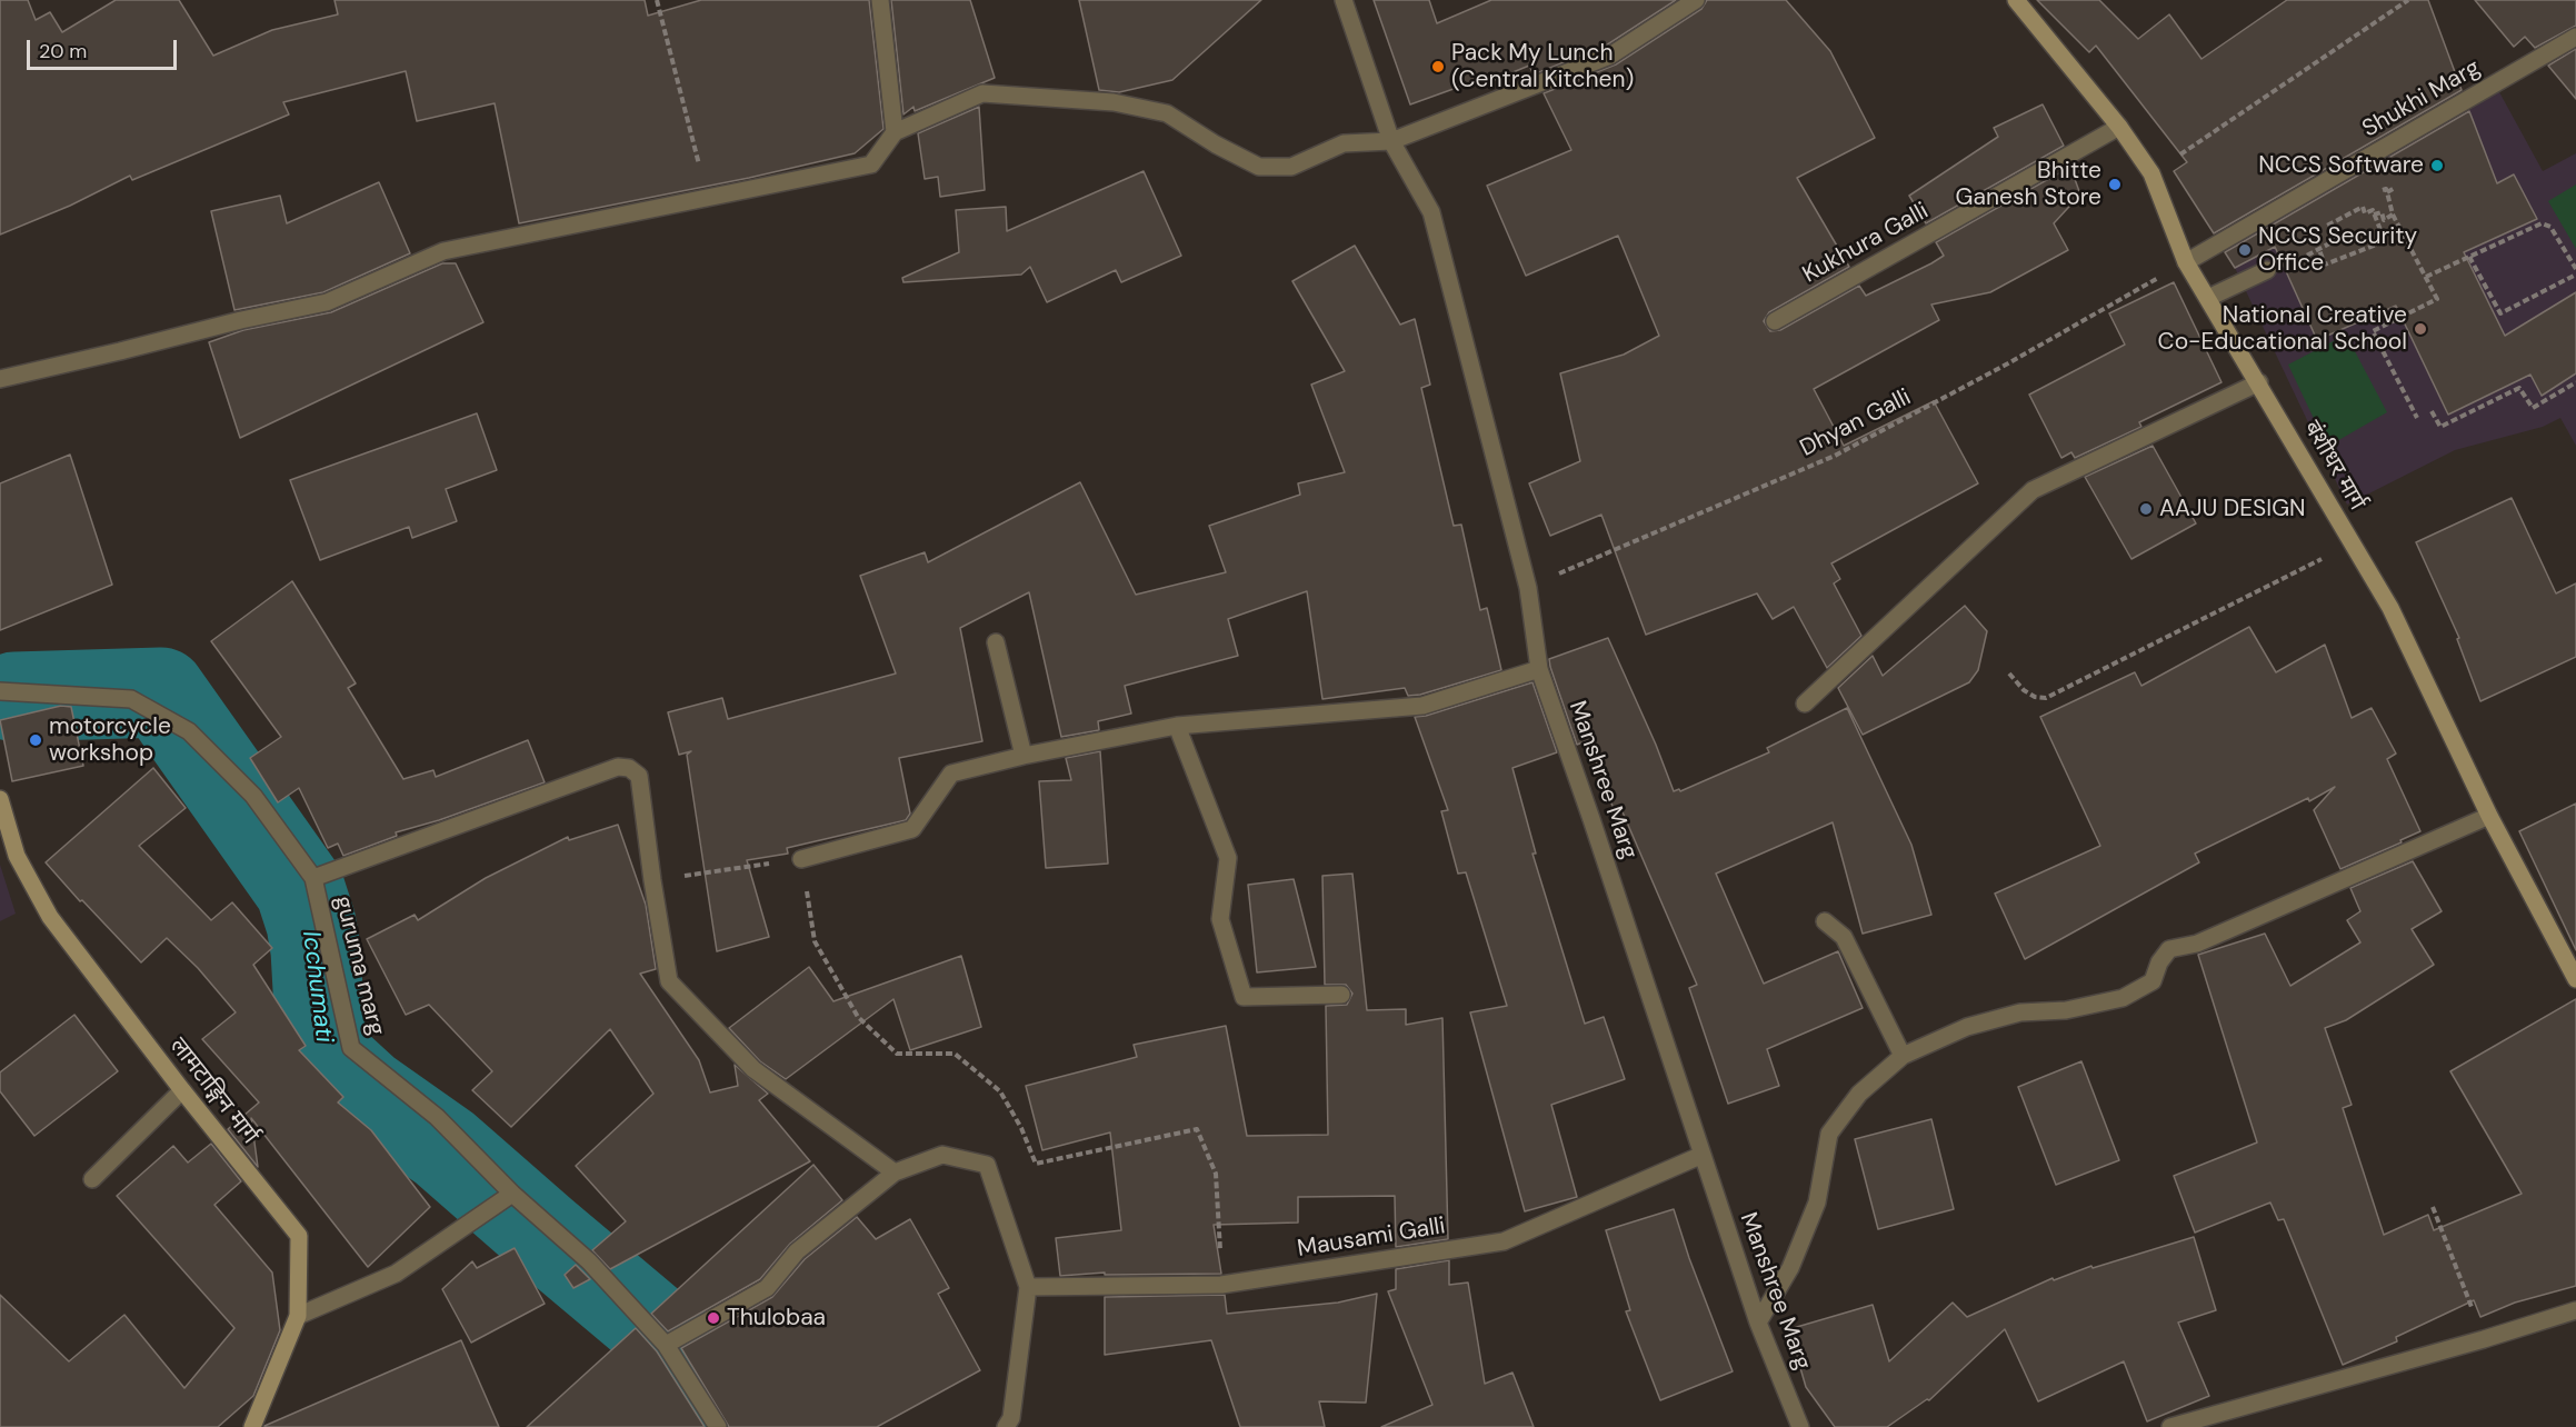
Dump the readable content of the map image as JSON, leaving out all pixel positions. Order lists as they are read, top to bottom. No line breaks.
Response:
{"streets":{"main road":["बंशीधर मार्ग","लामटाङ्गिन मार्ग"],"street":["Shukhi Marg","Kukhura Galli","Manshree Marg","guruma marg","Mausami Galli"],"path":["Dhyan Galli"]},"crossings":[["Shukhi Marg","Dhyan Galli"],["Shukhi Marg","बंशीधर मार्ग"],["Kukhura Galli","बंशीधर मार्ग"],["Dhyan Galli","बंशीधर मार्ग"],["Dhyan Galli","Manshree Marg"],["Manshree Marg","Mausami Galli"]],"water":["Icchumati"],"places":["Pack My Lunch (Central Kitchen)","NCCS Software","Bhitte Ganesh Store","NCCS Security Office","National Creative Co-Educational School","AAJU DESIGN","motorcycle workshop","Thulobaa"],"scale_bar":"20 m"}
